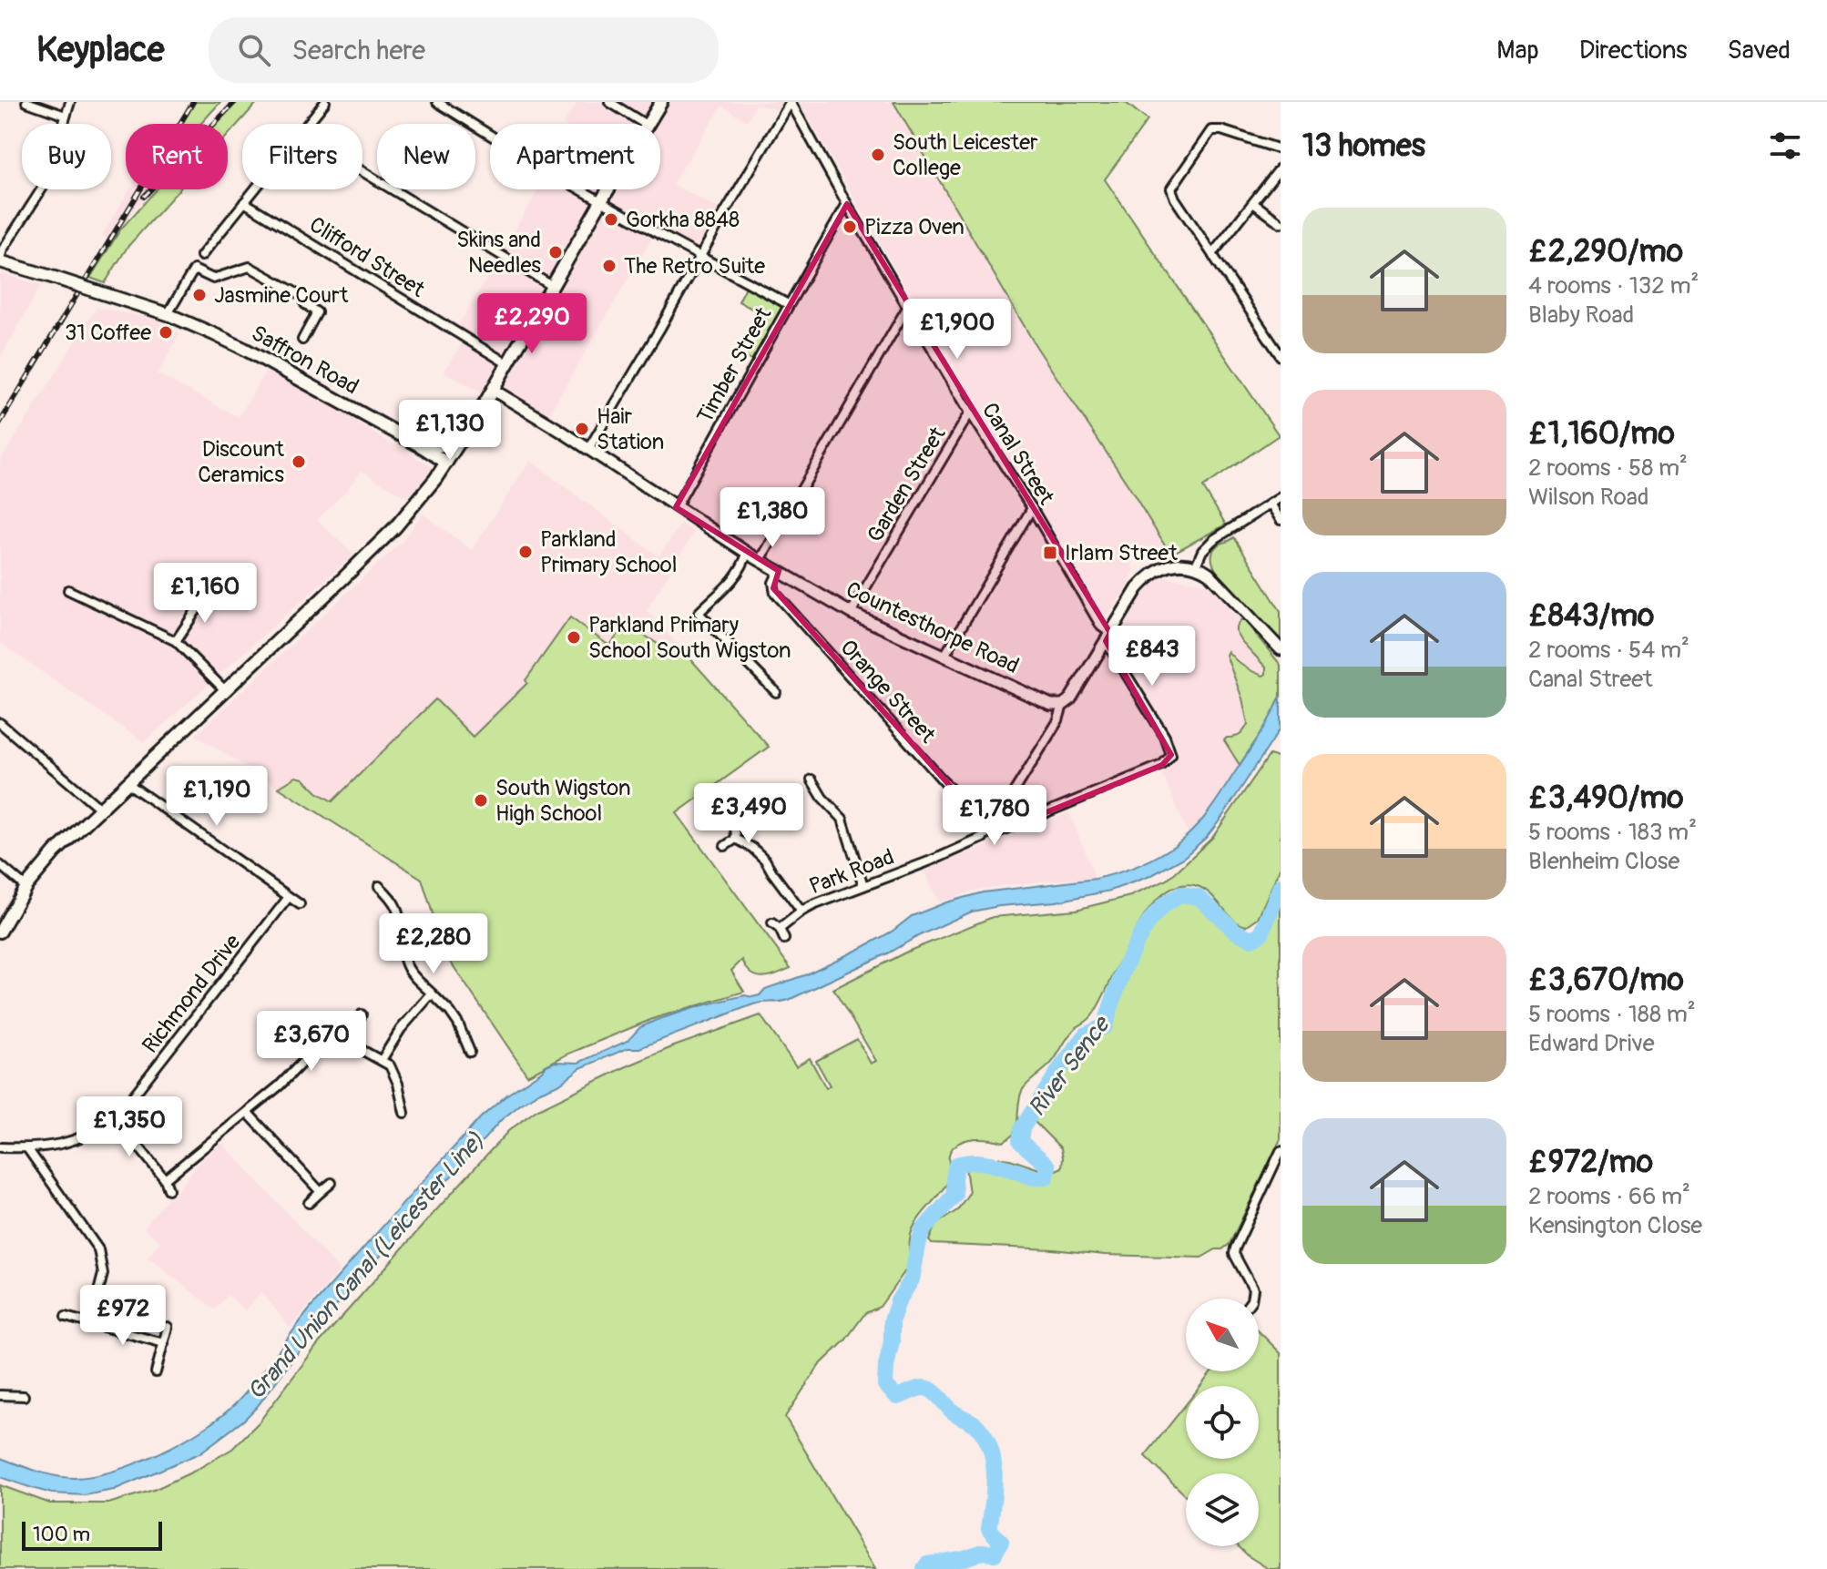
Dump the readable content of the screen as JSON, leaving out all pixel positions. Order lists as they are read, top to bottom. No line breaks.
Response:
{"streets":{"main road":["Saffron Road"],"street":["Clifford Street","Timber Street","Canal Street","Garden Street","Countesthorpe Road","Orange Street","Park Road","Richmond Drive"]},"crossings":[["Timber Street","Canal Street"],["Timber Street","Countesthorpe Road"],["Canal Street","Garden Street"],["Canal Street","Park Road"],["Garden Street","Countesthorpe Road"],["Countesthorpe Road","Orange Street"],["Orange Street","Park Road"]],"water":["River Sence","Grand Union Canal (Leicester Line)"],"places":{"other":["South Leicester College","Gorkha 8848","Pizza Oven","Skins and Needles","The Retro Suite","Jasmine Court","31 Coffee","Hair Station","Discount Ceramics","Parkland Primary School","Parkland Primary School South Wigston","South Wigston High School"],"transit":["Irlam Street"]},"scale_bar":"100 m","north":"top left","page":{"header":"Keyplace","search":"Search here","nav":["Map","Directions","Saved"],"heading":"13 homes","chip":["Buy","Rent","Filters","New","Apartment"],"list":[{"name":"£2,290/mo","note":"4 rooms · 132 m² · Blaby Road"},{"name":"£1,160/mo","note":"2 rooms · 58 m² · Wilson Road"},{"name":"£843/mo","note":"2 rooms · 54 m² · Canal Street"},{"name":"£3,490/mo","note":"5 rooms · 183 m² · Blenheim Close"},{"name":"£3,670/mo","note":"5 rooms · 188 m² · Edward Drive"},{"name":"£972/mo","note":"2 rooms · 66 m² · Kensington Close"}],"price":["£2,290","£1,900","£1,130","£1,380","£1,160","£843","£1,190","£3,490","£1,780","£2,280","£3,670","£1,350","£972"],"scale":"100 m"}}
